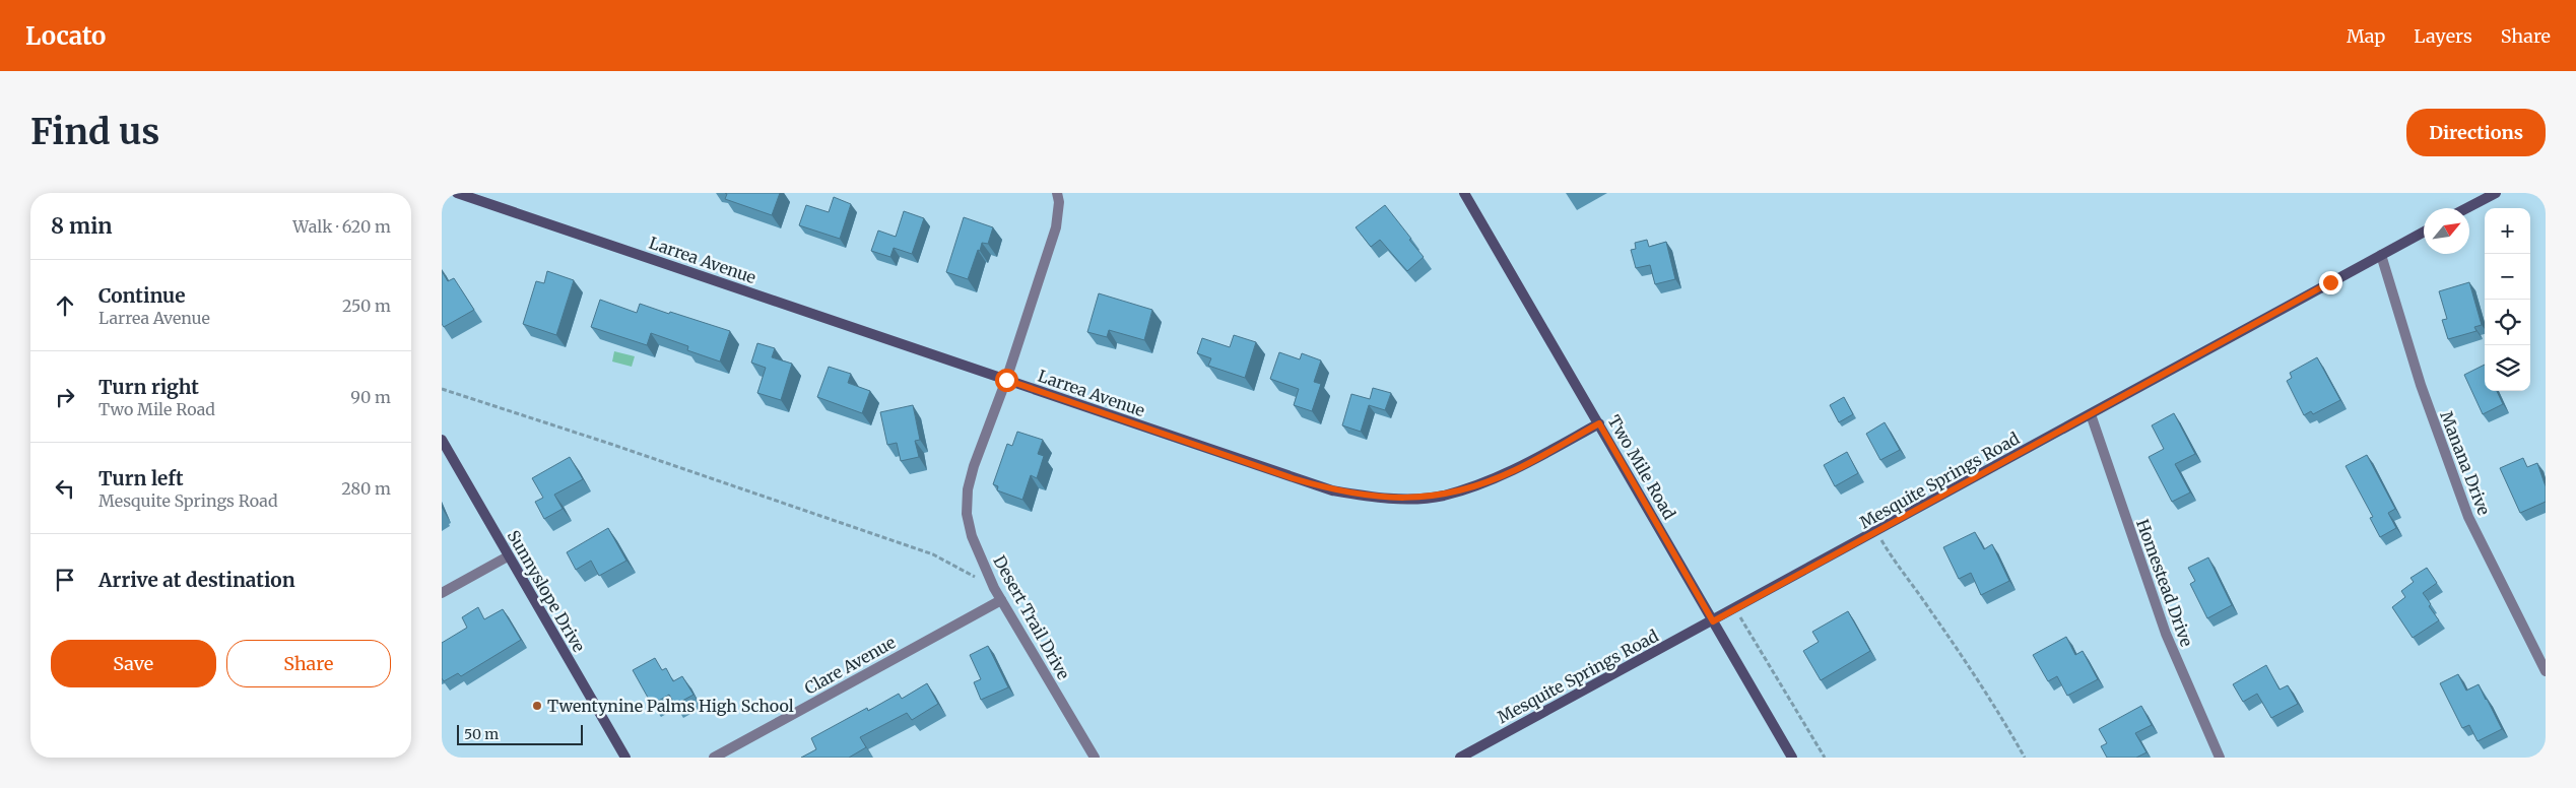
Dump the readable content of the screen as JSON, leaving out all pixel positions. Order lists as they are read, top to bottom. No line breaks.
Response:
{"streets":{"main road":["Larrea Avenue","Two Mile Road","Mesquite Springs Road","Sunnyslope Drive"],"street":["Manana Drive","Homestead Drive","Desert Trail Drive","Clare Avenue"]},"crossings":[["Larrea Avenue","Two Mile Road"],["Larrea Avenue","Desert Trail Drive"],["Manana Drive","Mesquite Springs Road"],["Two Mile Road","Mesquite Springs Road"],["Mesquite Springs Road","Homestead Drive"],["Desert Trail Drive","Clare Avenue"]],"places":["Twentynine Palms High School"],"scale_bar":"50 m","north":"top right","page":{"header":"Locato","nav":["Map","Layers","Share"],"buttons":["Directions",["Save","Share"]],"title":"Find us","heading":["8 min","Walk · 620 m"],"map_buttons":["+","−"],"list":[["Continue","Larrea Avenue","250 m"],["Turn right","Two Mile Road","90 m"],["Turn left","Mesquite Springs Road","280 m"],"Arrive at destination"],"scale":"50 m"}}
